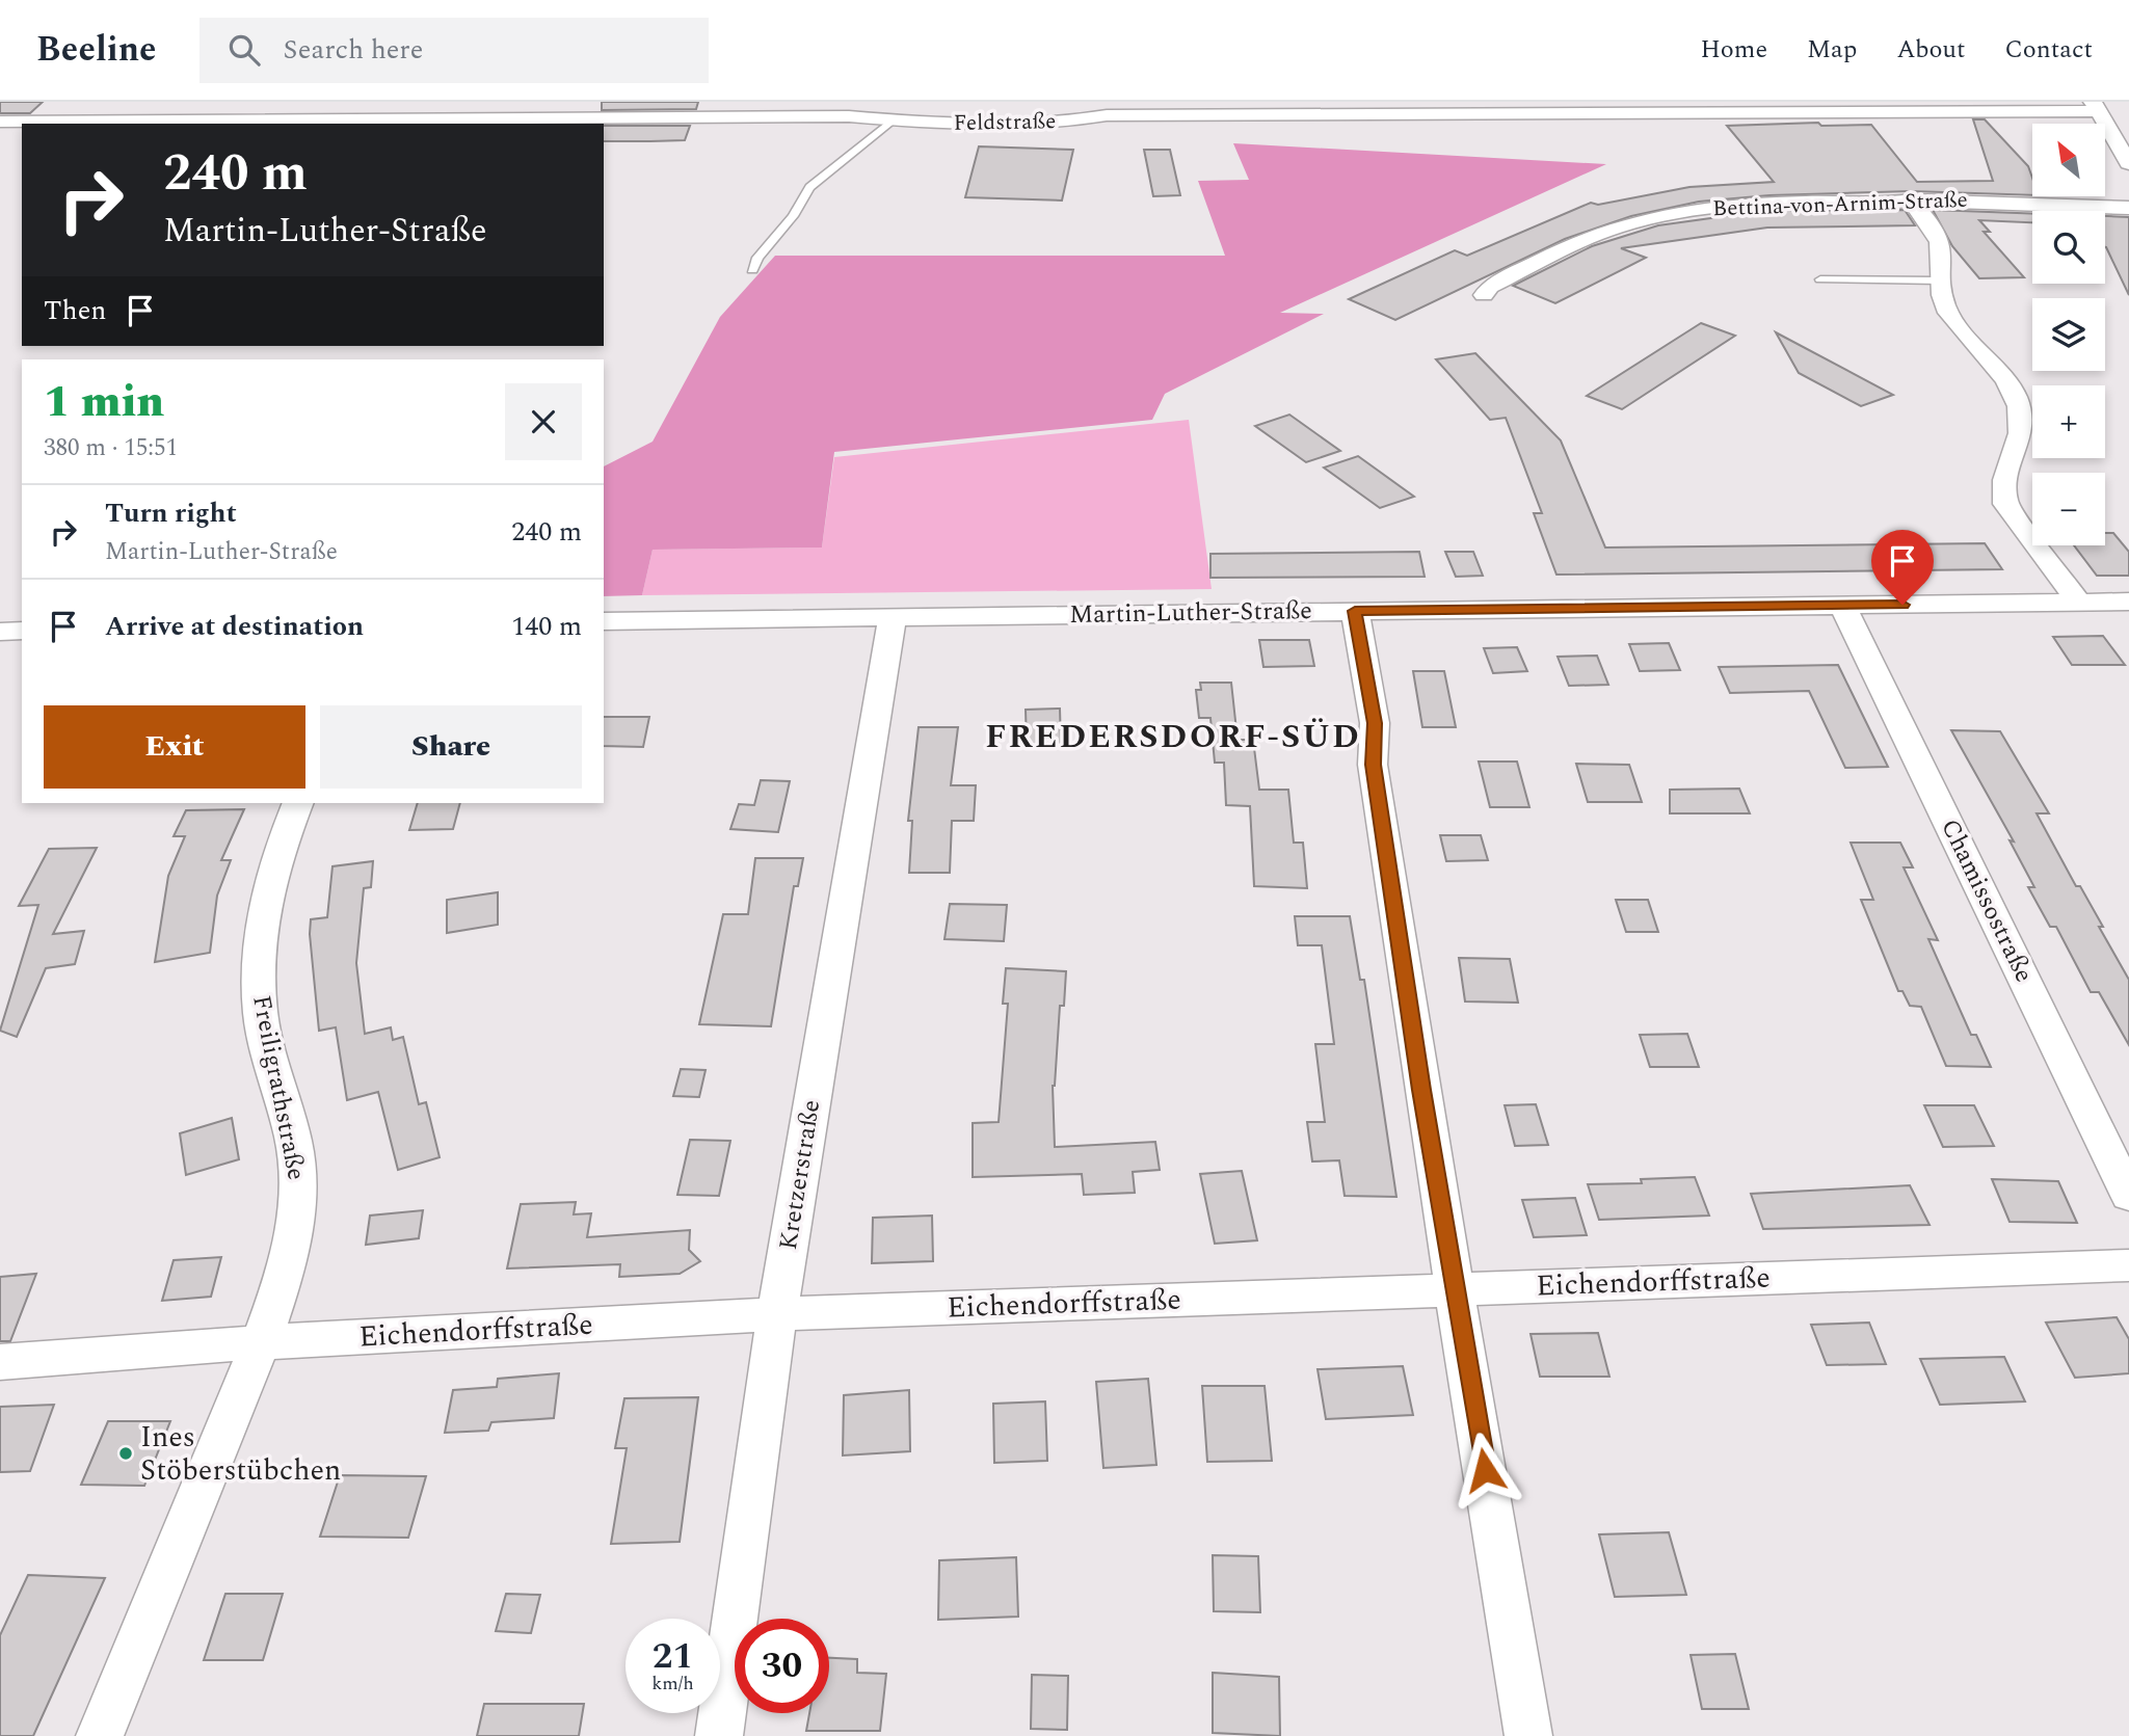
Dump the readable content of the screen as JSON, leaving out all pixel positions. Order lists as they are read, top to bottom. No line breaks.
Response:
{"streets":{"street":["Feldstraße","Bettina-von-Arnim-Straße","Martin-Luther-Straße","Chamissostraße","Freiligrathstraße","Kretzerstraße","Eichendorffstraße"]},"crossings":[["Martin-Luther-Straße","Chamissostraße"],["Martin-Luther-Straße","Kretzerstraße"],["Freiligrathstraße","Eichendorffstraße"],["Kretzerstraße","Eichendorffstraße"]],"districts":["FREDERSDORF-SÜD"],"places":["Ines Stöberstübchen"],"north":"top left","page":{"header":"Beeline","search":"Search here","nav":["Home","Map","About","Contact"],"map_buttons":["+","−"],"turn":["240 m","Martin-Luther-Straße"],"then":"Then","heading":["1 min","380 m · 15:51"],"list":[{"name":"Turn right","note":"Martin-Luther-Straße","value":"240 m"},{"name":"Arrive at destination","value":"140 m"}],"buttons":["Exit","Share"],"speed":"21 km/h","limit":"30"}}
